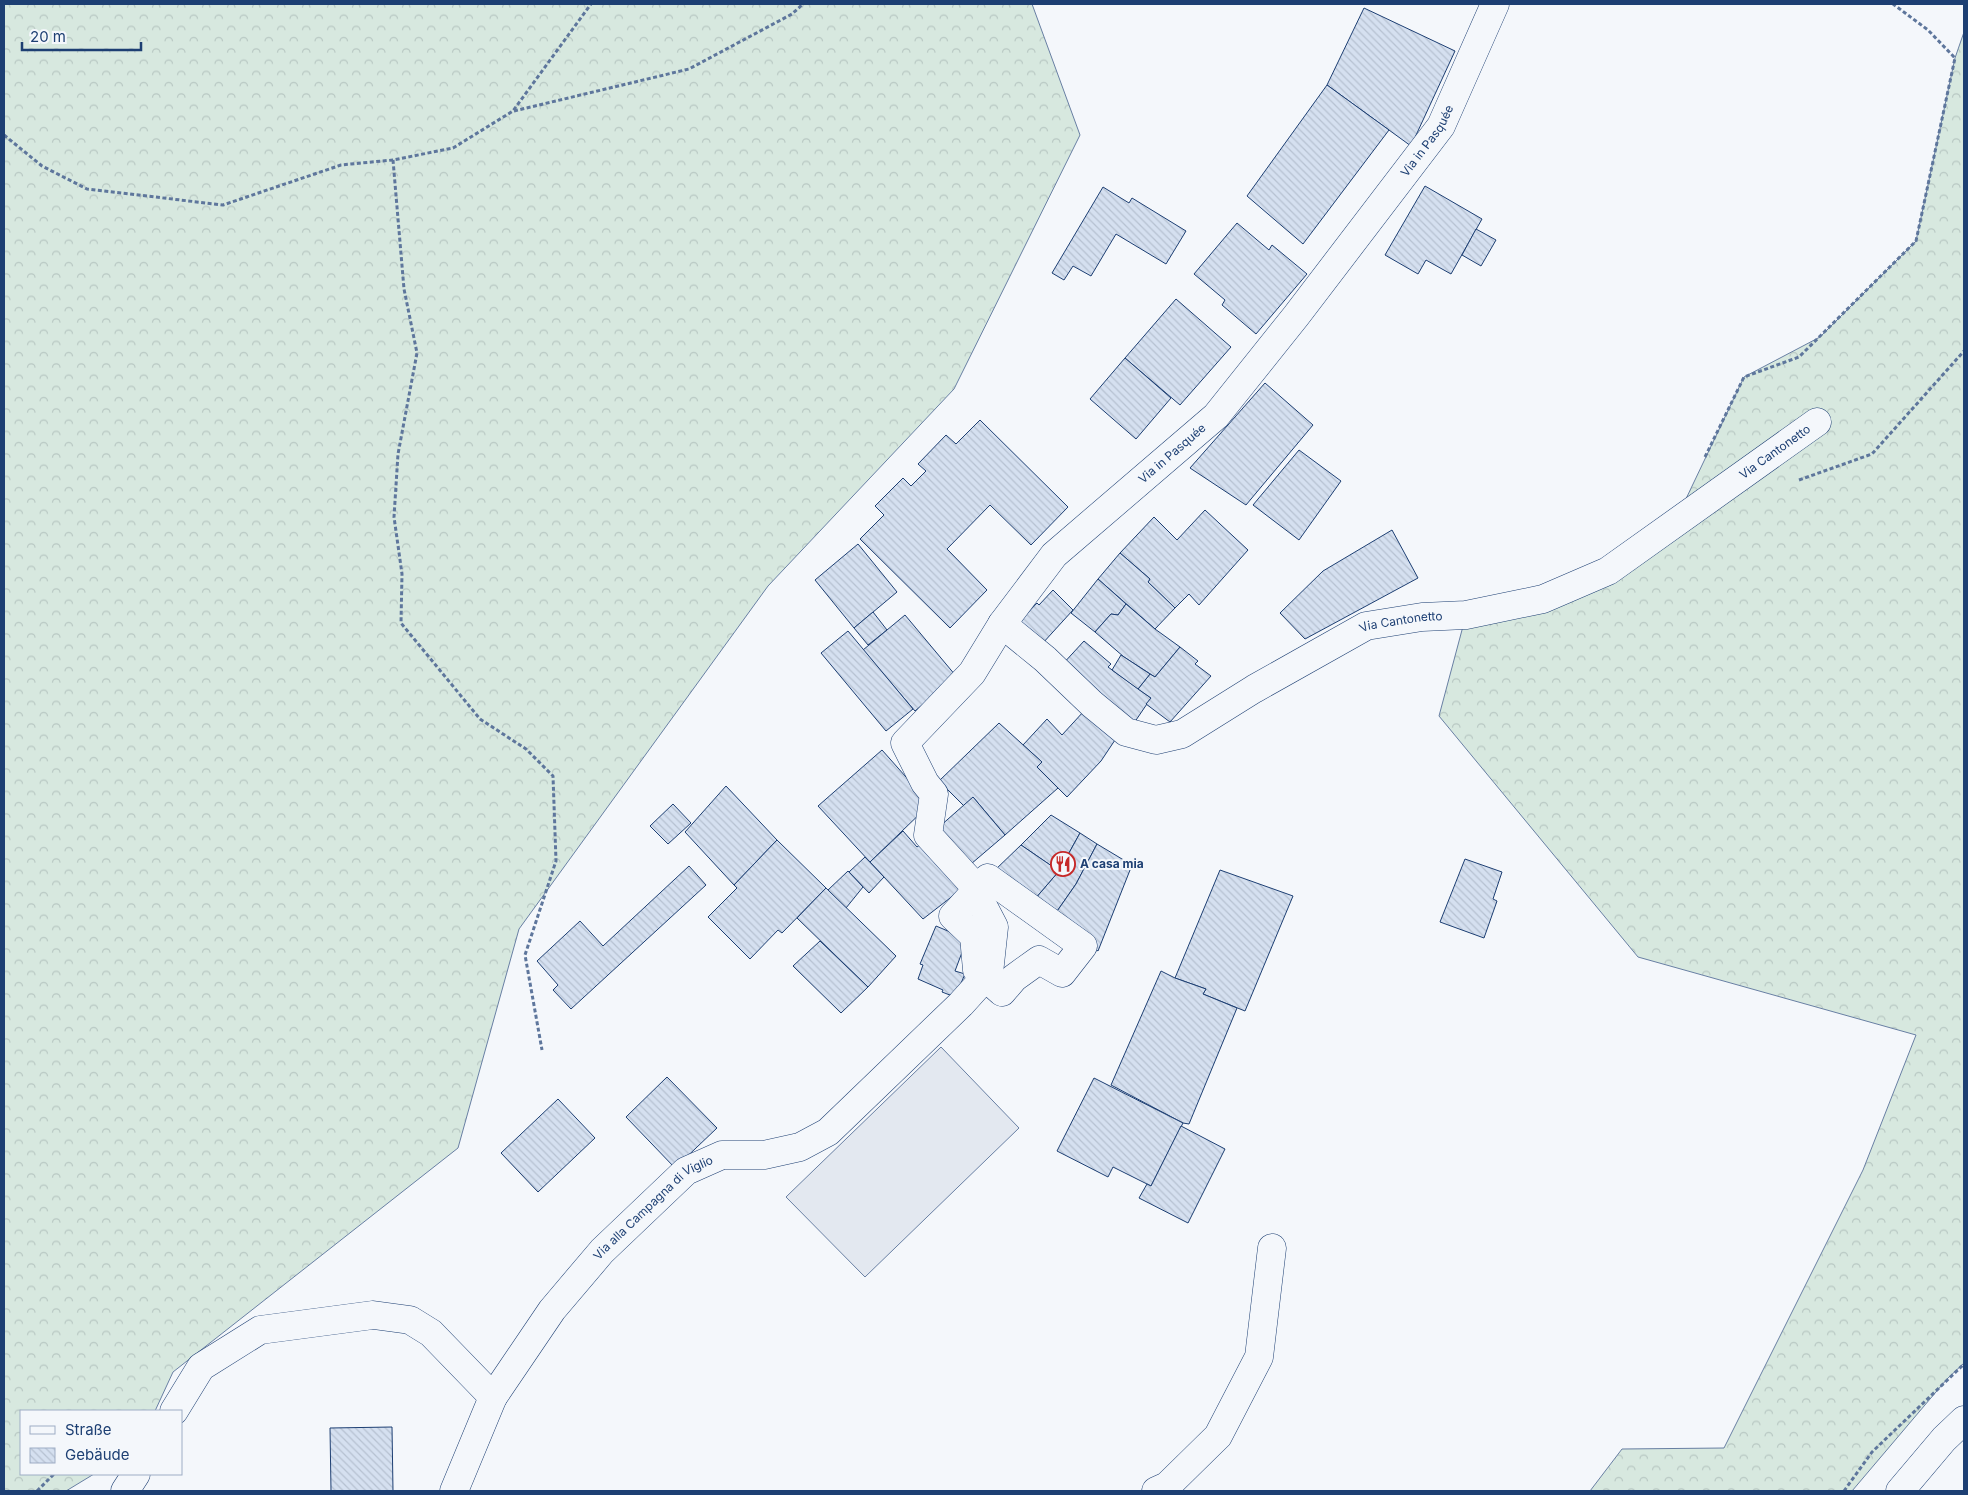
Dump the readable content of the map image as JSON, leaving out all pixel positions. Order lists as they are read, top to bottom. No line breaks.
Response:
{"streets":{"street":["Via in Pasquée","Via Cantonetto","Via alla Campagna di Viglio"]},"crossings":[["Via in Pasquée","Via Cantonetto"]],"places":{"restaurant":["A casa mia"]},"legend":["Straße","Gebäude"],"scale_bar":"20 m"}
